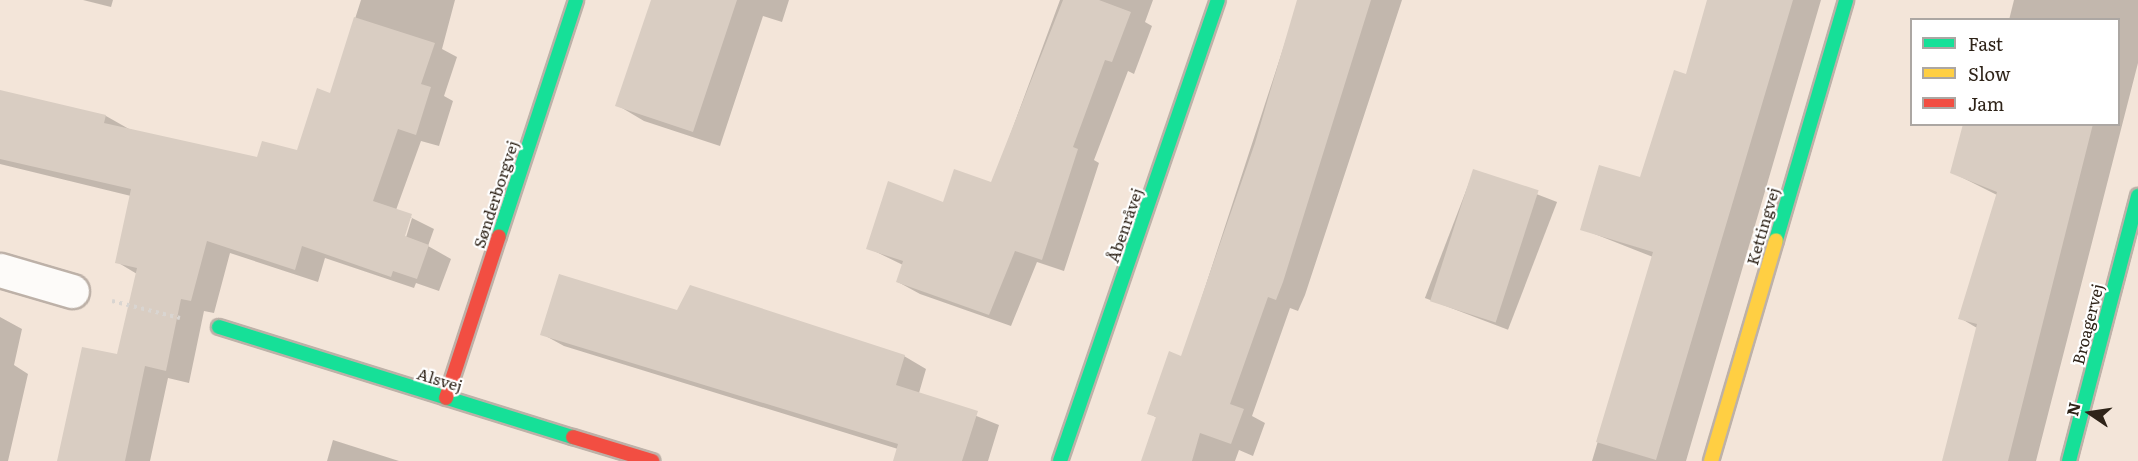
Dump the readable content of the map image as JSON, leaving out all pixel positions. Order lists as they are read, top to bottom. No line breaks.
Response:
{"streets":{"street":["Sønderborgvej","Åbenråvej","Kettingvej","Broagervej","Alsvej"]},"crossings":[["Sønderborgvej","Alsvej"]],"legend":["Fast","Slow","Jam"],"north":"left"}
